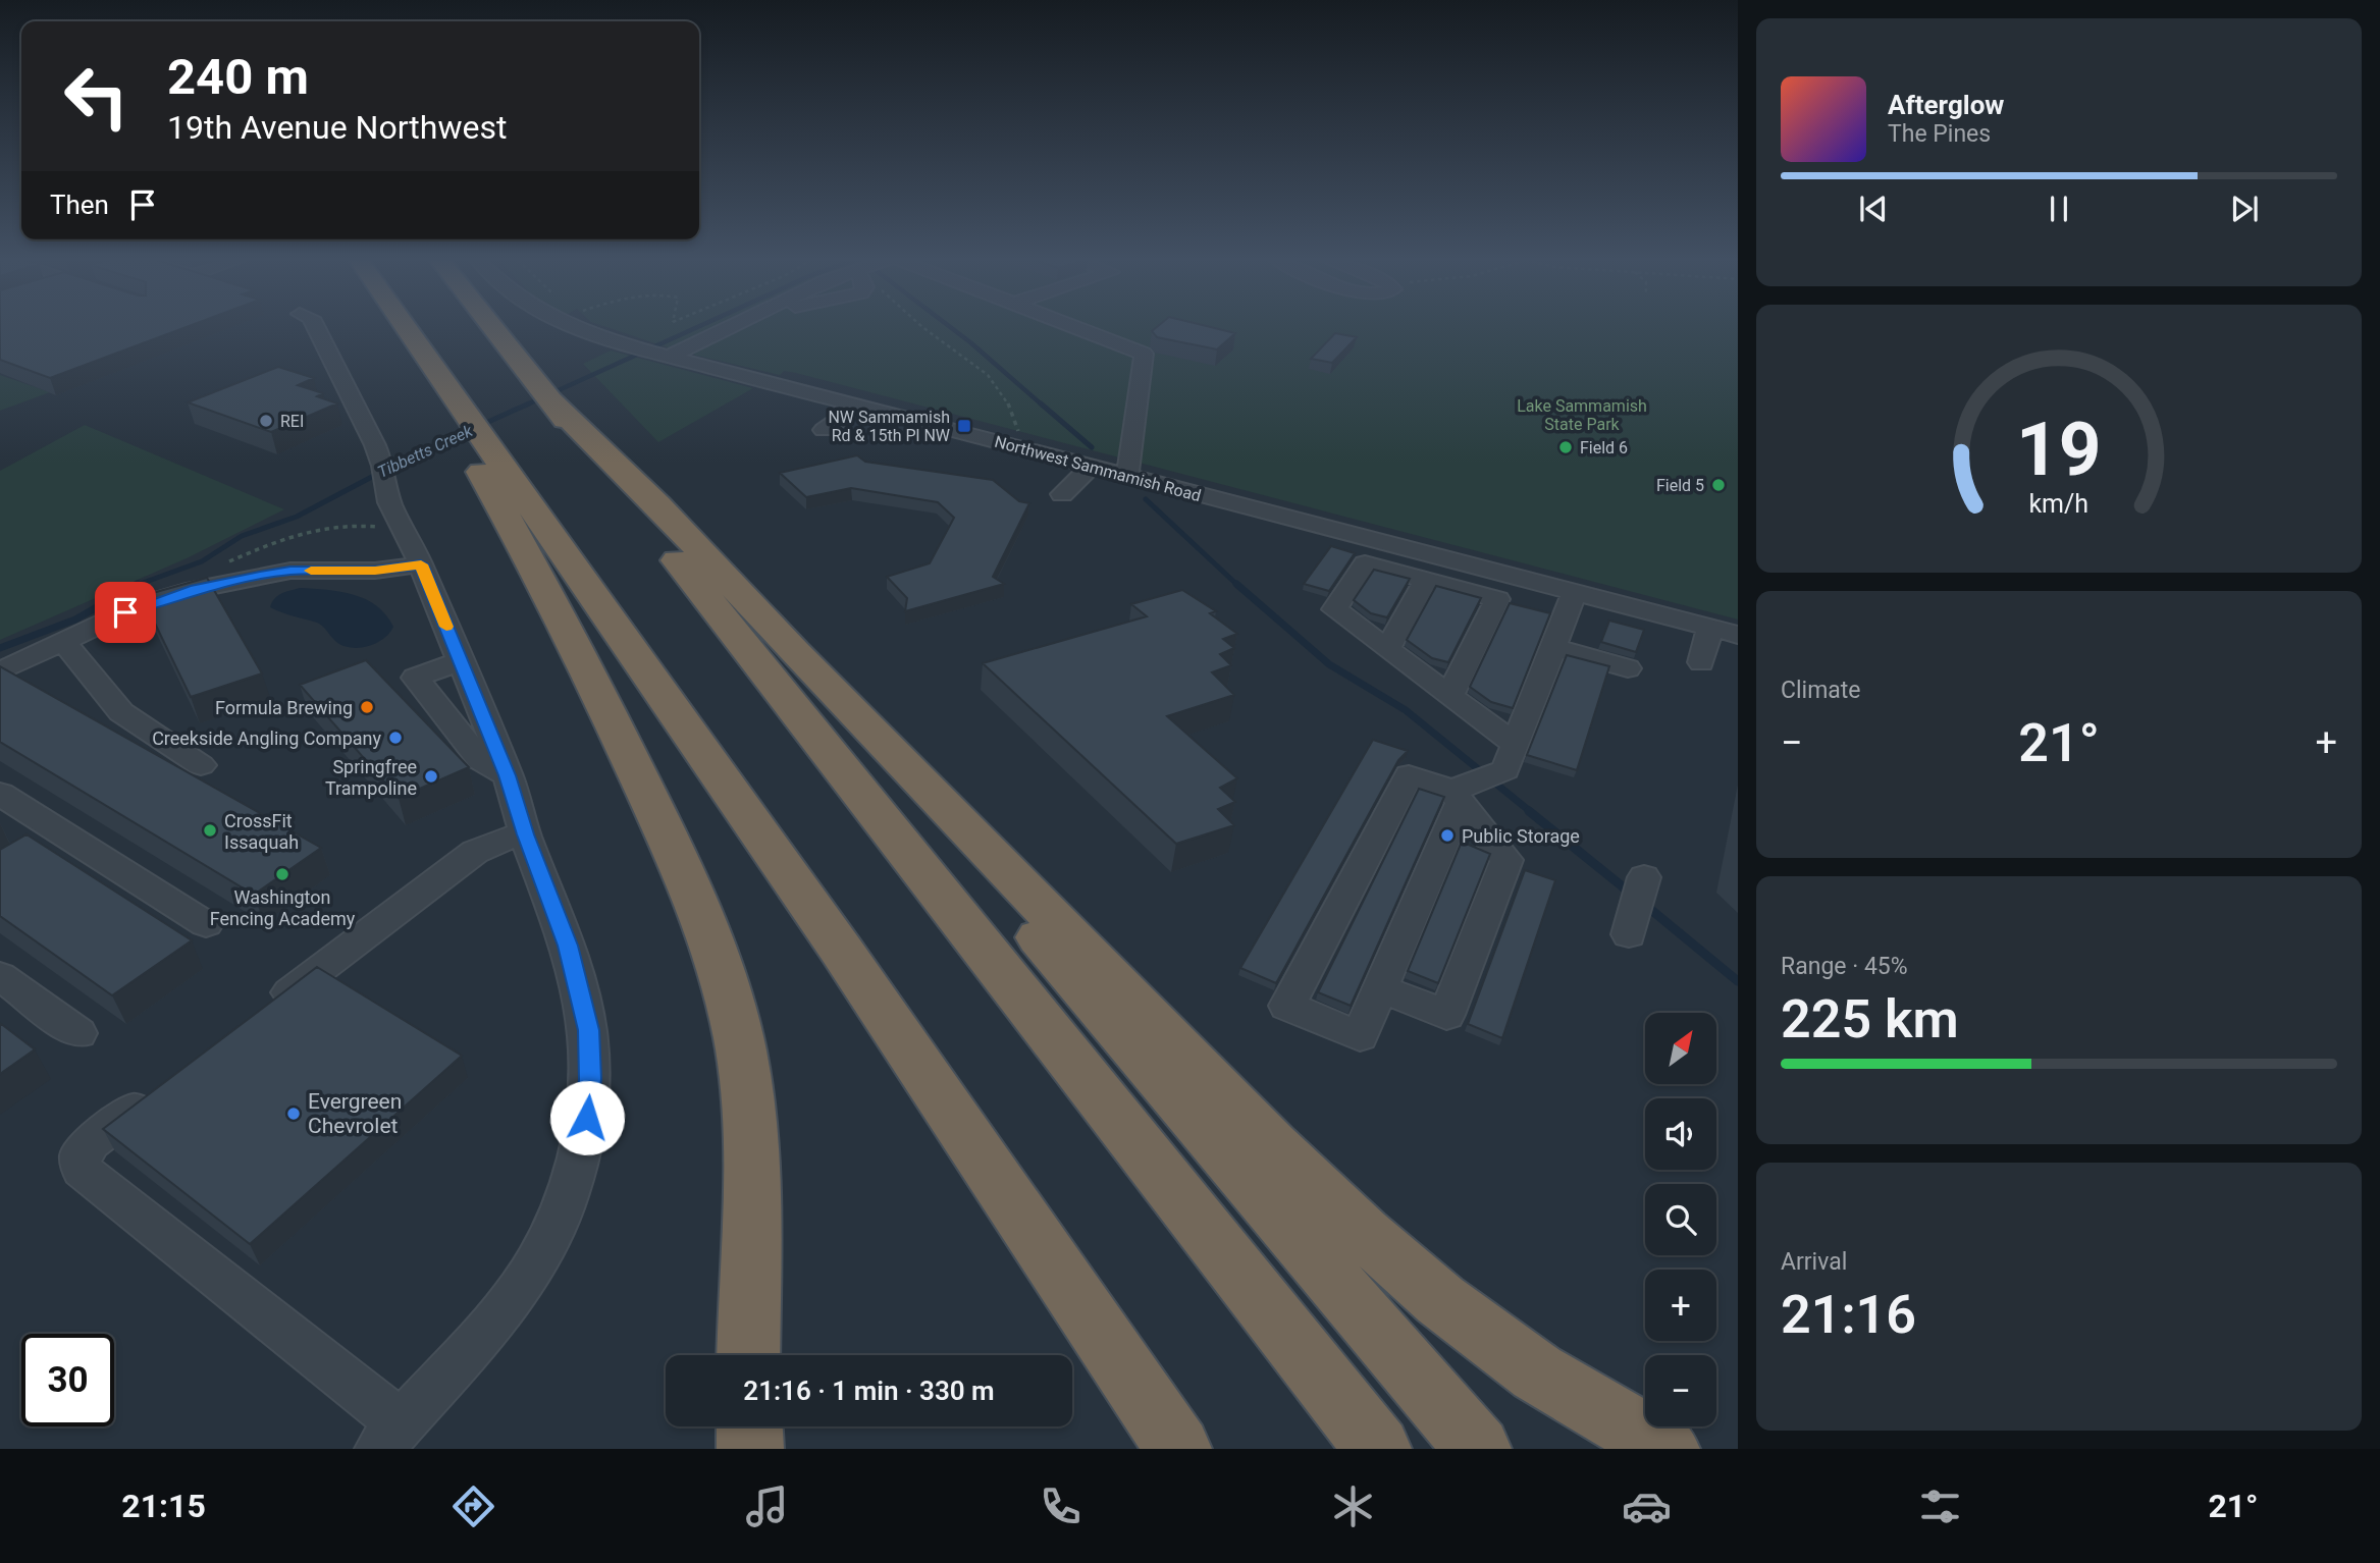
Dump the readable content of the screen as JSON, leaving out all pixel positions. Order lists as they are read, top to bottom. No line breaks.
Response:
{"streets":{"street":["Northwest Sammamish Road"]},"water":["Tibbetts Creek"],"parks":["Lake Sammamish State Park"],"places":{"other":["REI","Field 6","Field 5","Formula Brewing","Creekside Angling Company","Springfree Trampoline","CrossFit Issaquah","Public Storage","Washington Fencing Academy","Evergreen Chevrolet"],"transit":["NW Sammamish Rd & 15th Pl NW"]},"north":"top right","page":{"turn":["240 m","19th Avenue Northwest"],"song":["Afterglow","The Pines"],"then":"Then","tile":["Climate",["Range · 45%","225 km"],["Arrival","21:16"]],"heat":["−","21°","+"],"map_buttons":["+","−"],"limit":"30","trip":"21:16 · 1 min · 330 m","tabs":["21:15","21°"],"gauge":["19","km/h"]}}
